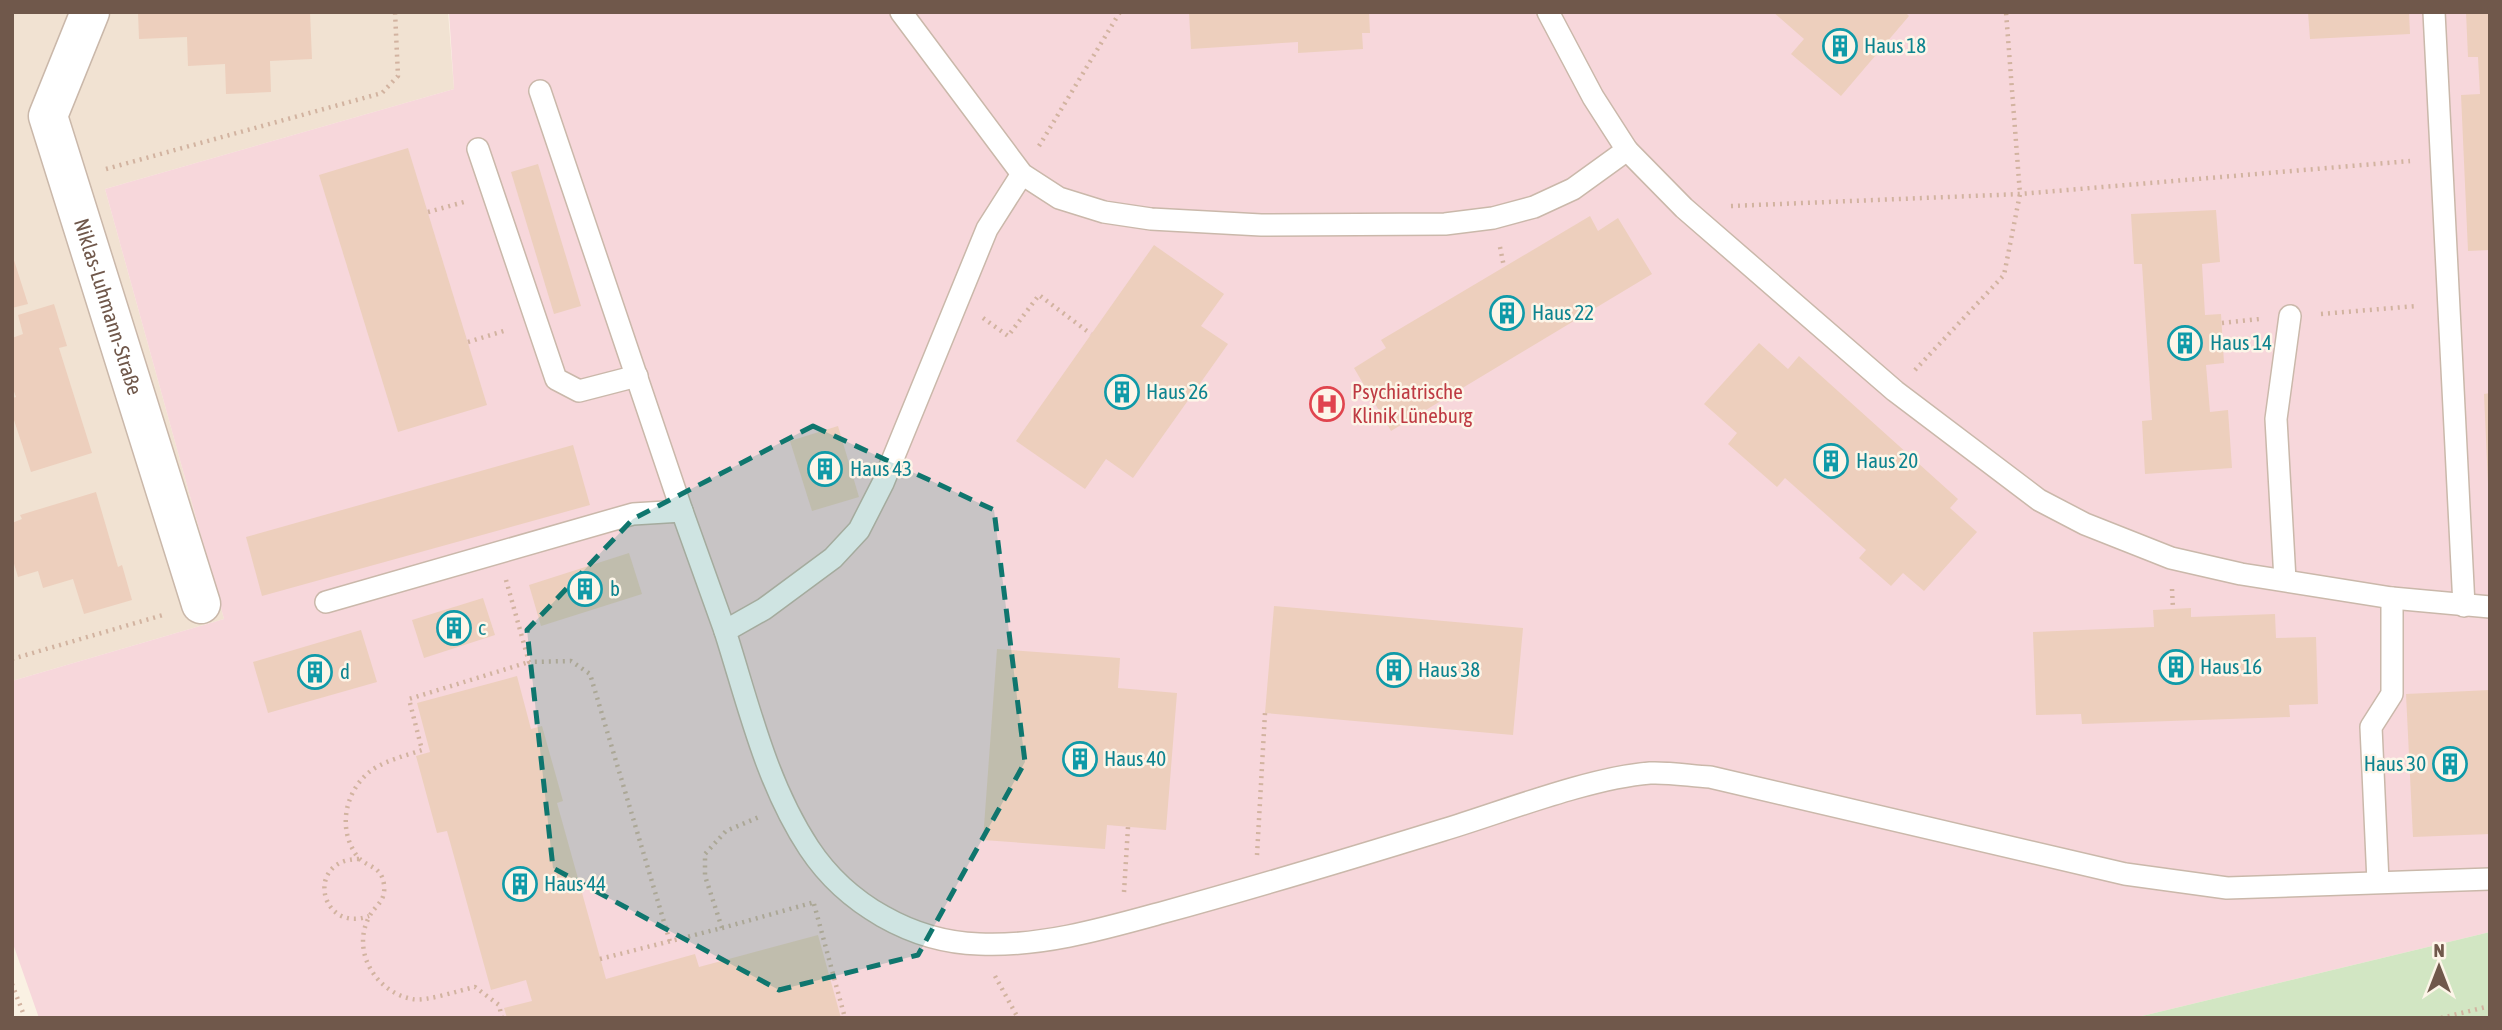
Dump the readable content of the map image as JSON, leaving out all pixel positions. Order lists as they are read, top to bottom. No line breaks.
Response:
{"streets":{"street":["Niklas-Luhmann-Straße"]},"places":{"building":["Haus 18","Haus 22","Haus 14","Haus 26","Haus 20","Haus 43","b","c","Haus 16","Haus 38","d","Haus 40","Haus 30","Haus 44"],"hospital":["Psychiatrische Klinik Lüneburg"]},"north":"top"}
